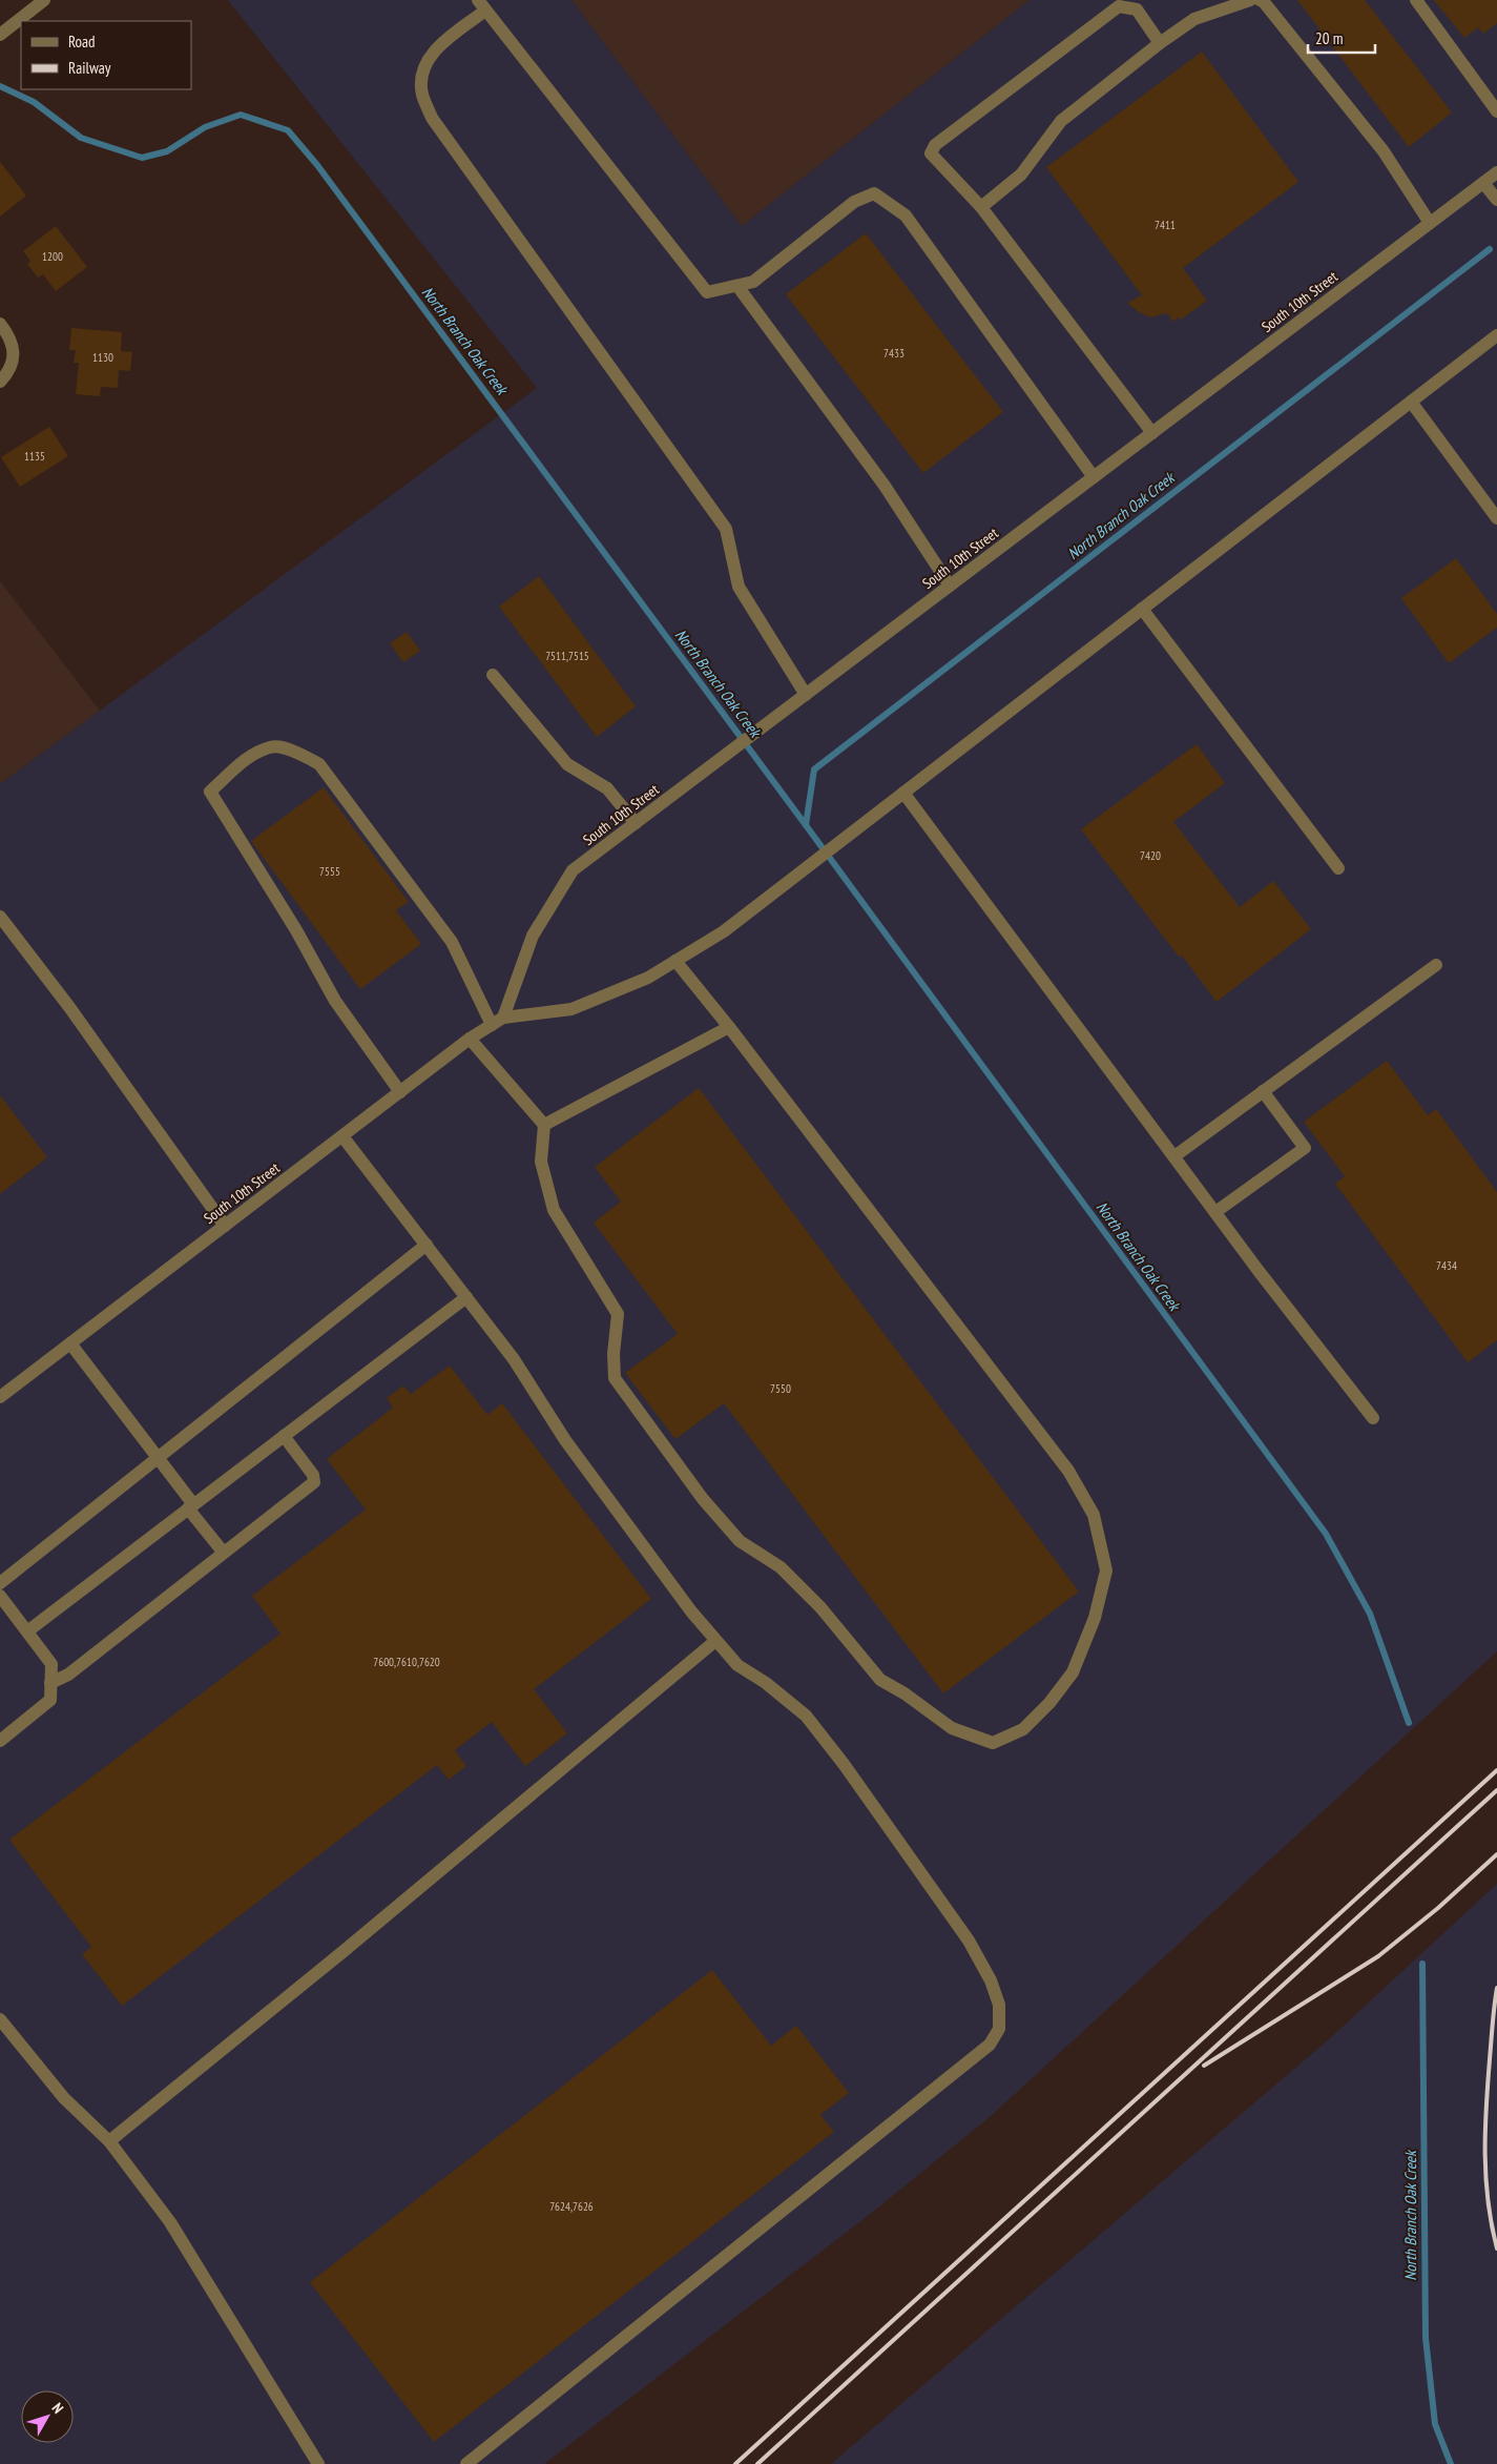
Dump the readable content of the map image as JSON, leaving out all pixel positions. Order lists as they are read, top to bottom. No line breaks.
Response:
{"streets":{"street":["South 10th Street"]},"water":["North Branch Oak Creek"],"house_numbers":["7411","1200","7433","1130","1135","7511,7515","7420","7555","7434","7550","7600,7610,7620","7624,7626"],"legend":["Road","Railway"],"scale_bar":"20 m","north":"top right"}
